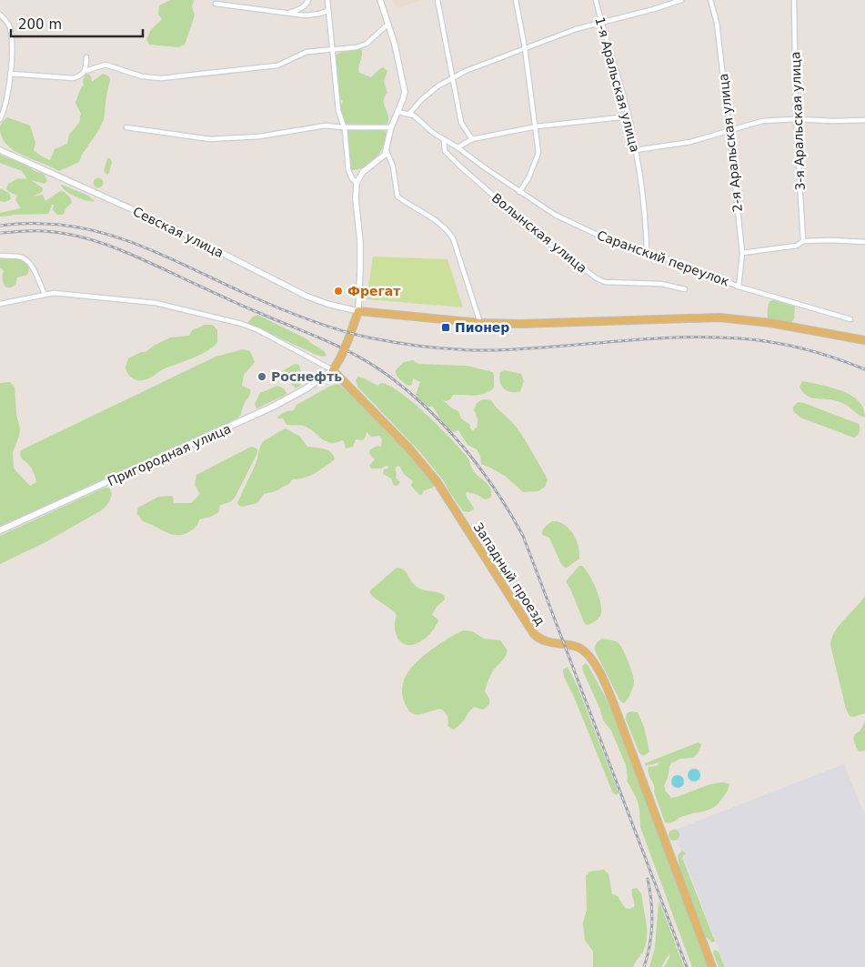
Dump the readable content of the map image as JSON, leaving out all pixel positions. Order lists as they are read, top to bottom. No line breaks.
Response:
{"streets":{"main road":["Пригородная улица","Западный проезд"],"street":["1-я Аральская улица","3-я Аральская улица","2-я Аральская улица","Севская улица","Волынская улица","Саранский переулок"]},"crossings":[["1-я Аральская улица","Саранский переулок"],["2-я Аральская улица","Саранский переулок"],["Волынская улица","Саранский переулок"],["Пригородная улица","Западный проезд"]],"places":{"other":["Фрегат","Роснефть"],"transit":["Пионер"]},"scale_bar":"200 m"}
